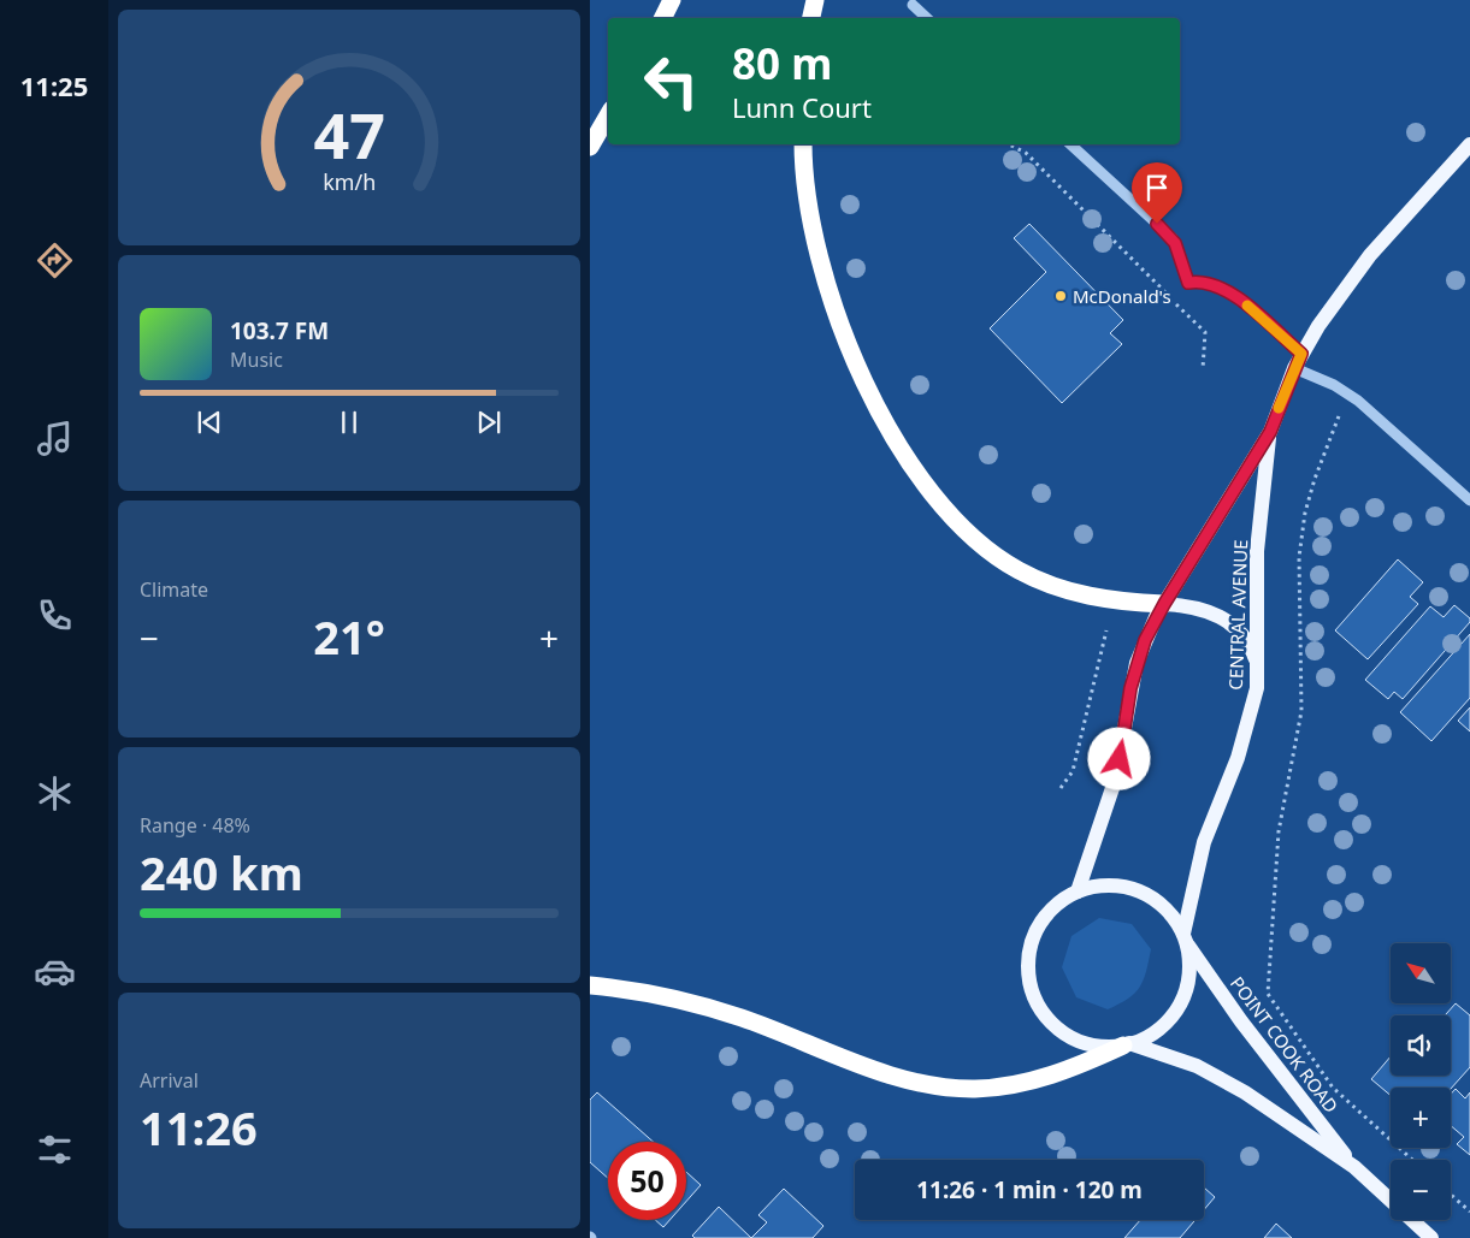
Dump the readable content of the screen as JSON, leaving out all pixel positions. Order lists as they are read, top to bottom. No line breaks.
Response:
{"streets":{"main road":["CENTRAL AVENUE","POINT COOK ROAD"]},"crossings":[["CENTRAL AVENUE","POINT COOK ROAD"]],"places":["McDonald's"],"north":"top left","page":{"tabs":"11:25","turn":["80 m","Lunn Court"],"song":["103.7 FM","Music"],"tile":["Climate",["Range · 48%","240 km"],["Arrival","11:26"]],"heat":["−","21°","+"],"map_buttons":["+","−"],"limit":"50","trip":"11:26 · 1 min · 120 m","gauge":["47","km/h"]}}
